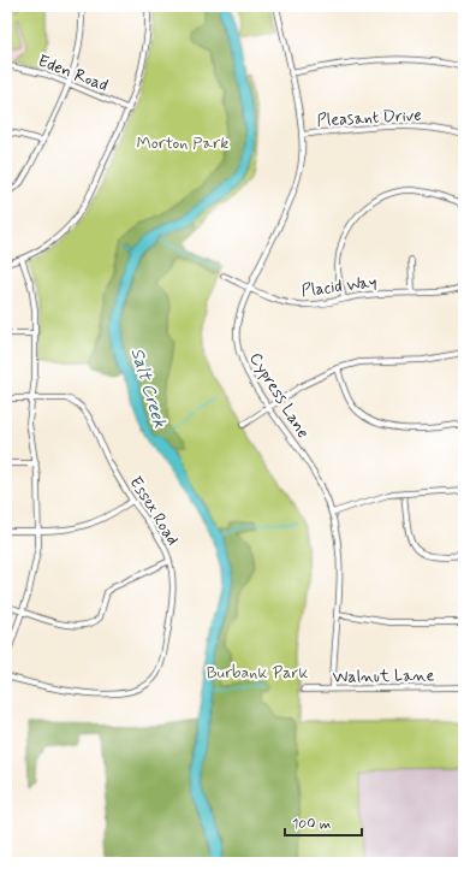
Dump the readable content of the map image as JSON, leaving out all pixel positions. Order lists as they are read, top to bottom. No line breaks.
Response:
{"streets":{"street":["Eden Road","Pleasant Drive","Placid Way","Cypress Lane","Essex Road","Walnut Lane"]},"crossings":[["Pleasant Drive","Cypress Lane"],["Placid Way","Cypress Lane"],["Cypress Lane","Walnut Lane"]],"water":["Salt Creek"],"parks":["Morton Park","Burbank Park"],"scale_bar":"100 m"}
